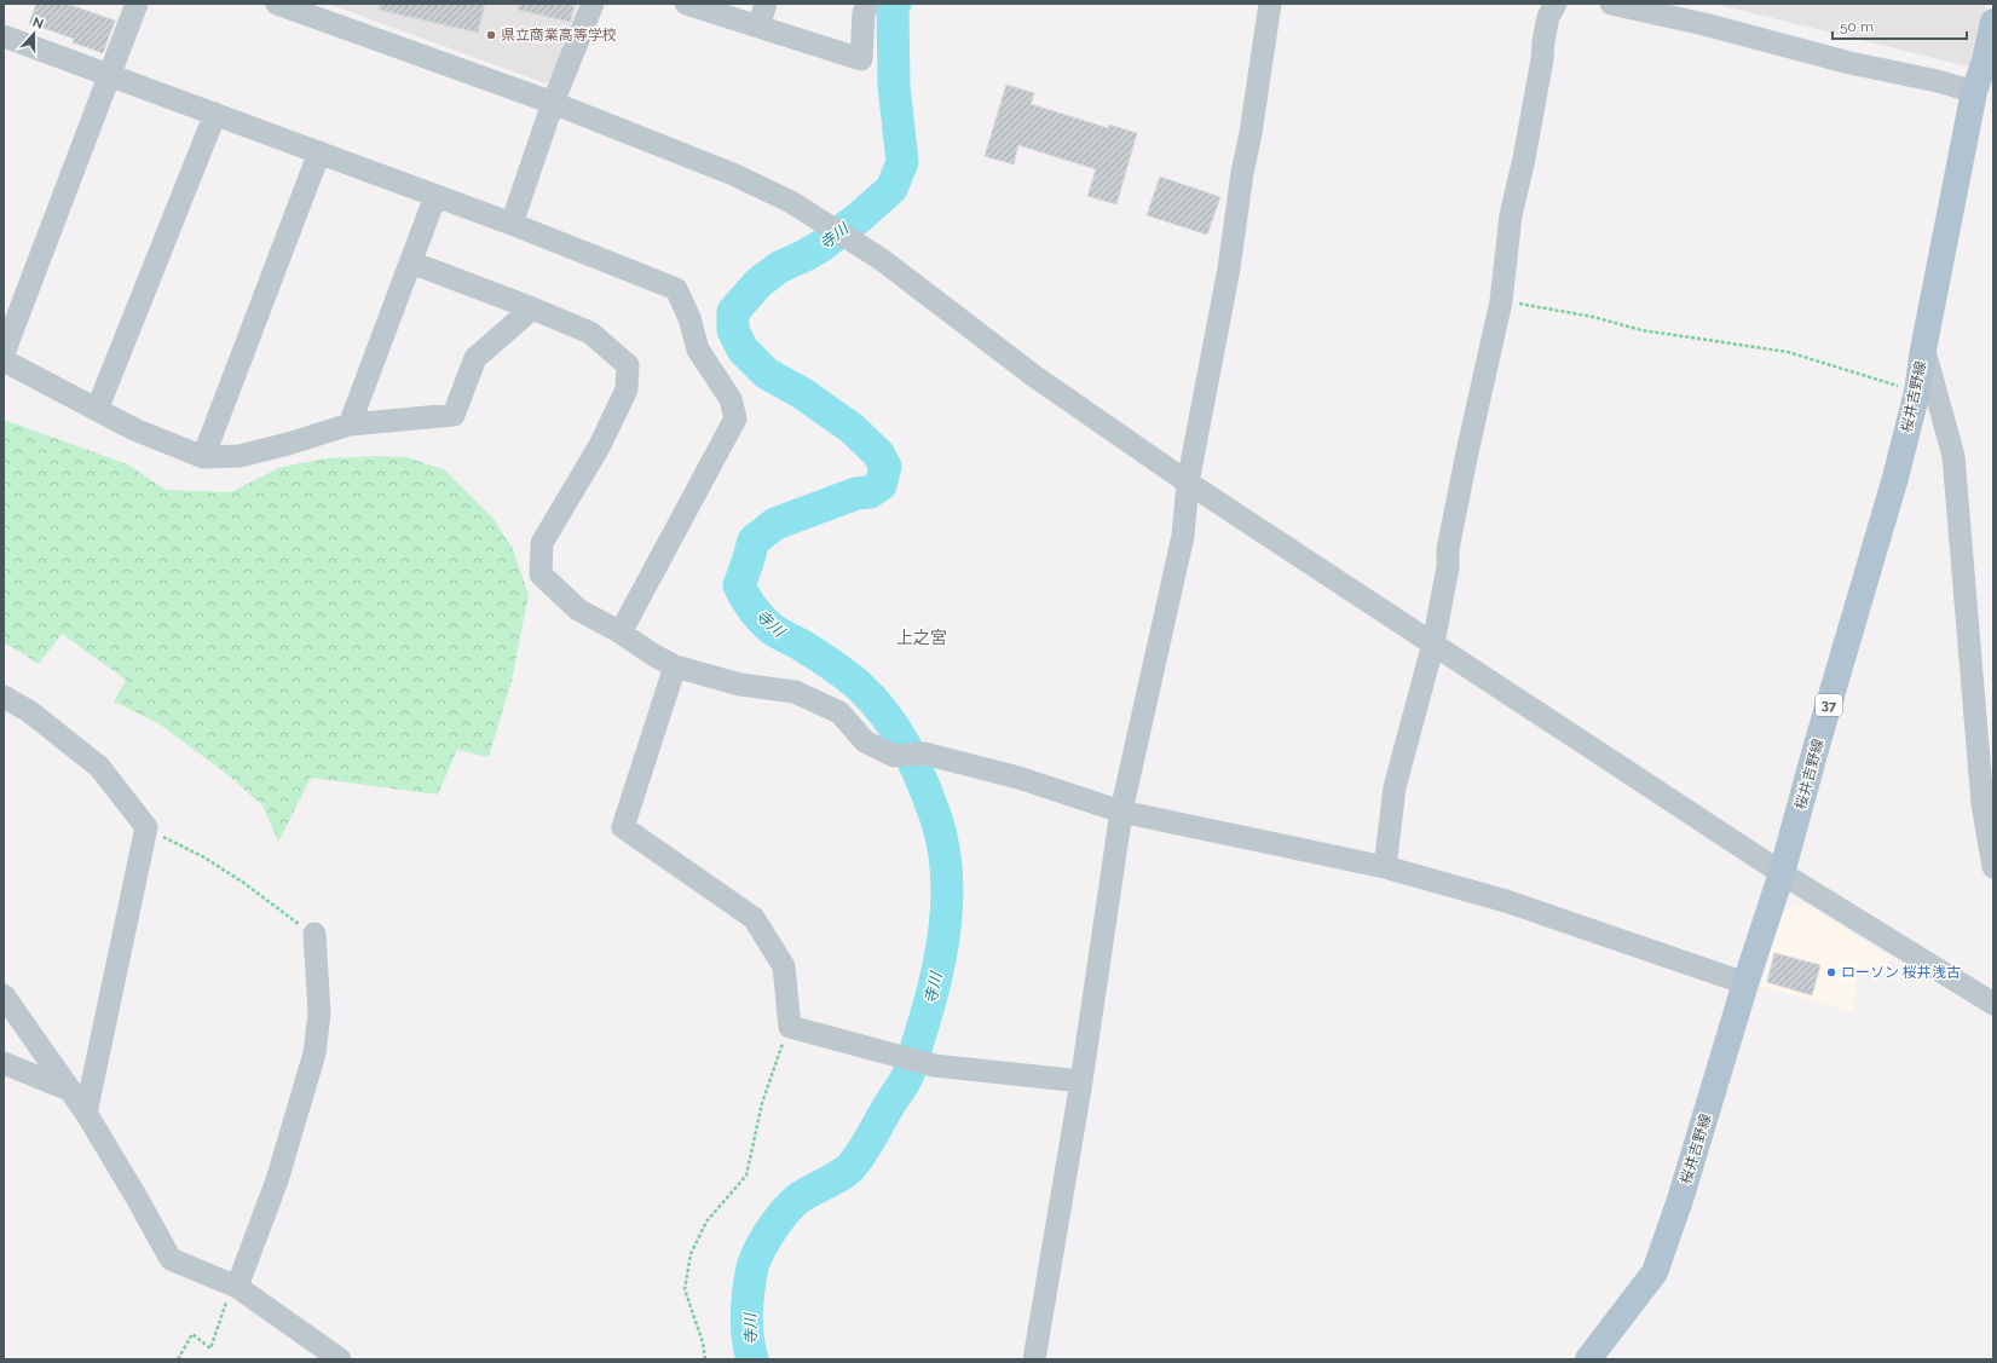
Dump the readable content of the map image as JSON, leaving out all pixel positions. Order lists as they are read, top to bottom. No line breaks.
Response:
{"streets":{"main road":["桜井吉野線","37"]},"districts":["上之宮"],"water":["寺川"],"places":["県立商業高等学校","ローソン 桜井浅古"],"scale_bar":"50 m","north":"top"}
